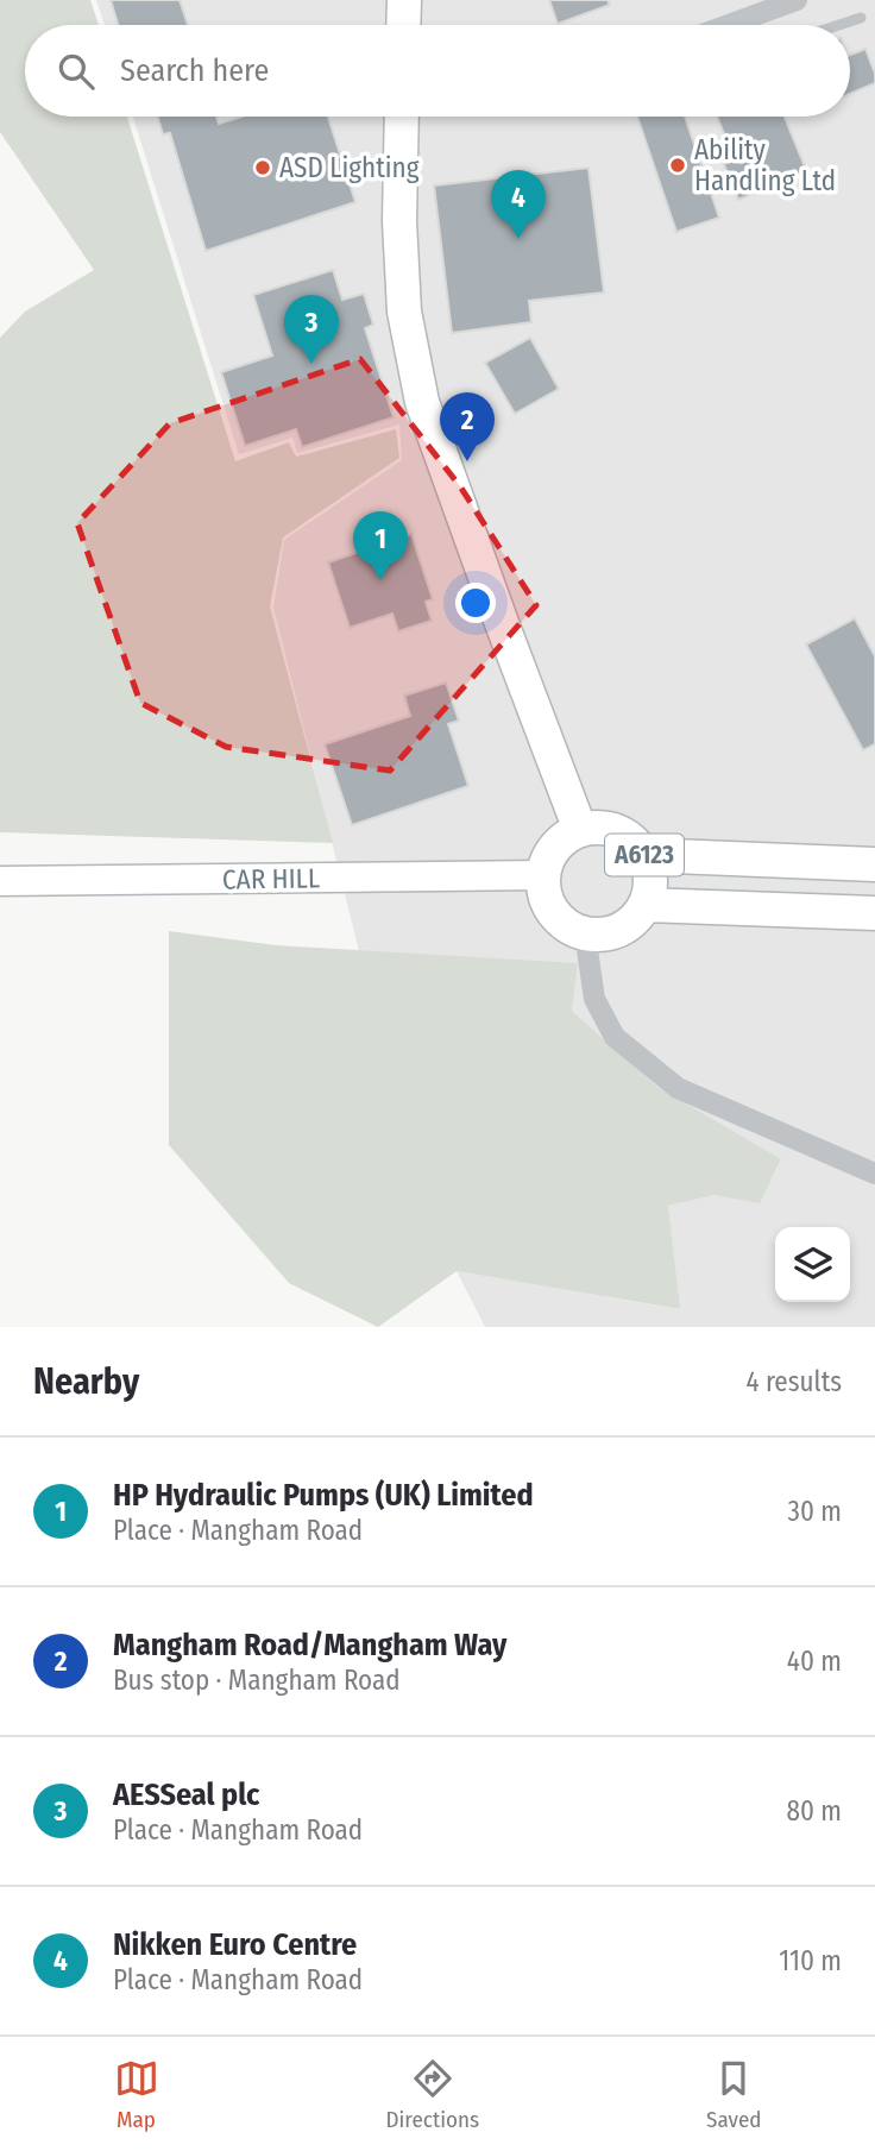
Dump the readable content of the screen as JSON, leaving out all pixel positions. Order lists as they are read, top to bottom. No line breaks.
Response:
{"streets":{"main road":["A6123","CAR HILL"]},"crossings":[["A6123","CAR HILL"]],"places":["Ability Handling Ltd","ASD Lighting"],"page":{"search":"Search here","pins":["4","3","2","1"],"heading":["Nearby","4 results"],"list":[{"mark":"1","name":"HP Hydraulic Pumps (UK) Limited","note":"Place · Mangham Road","value":"30 m"},{"mark":"2","name":"Mangham Road/Mangham Way","note":"Bus stop · Mangham Road","value":"40 m"},{"mark":"3","name":"AESSeal plc","note":"Place · Mangham Road","value":"80 m"},{"mark":"4","name":"Nikken Euro Centre","note":"Place · Mangham Road","value":"110 m"}],"nav":["Map","Directions","Saved"]}}
